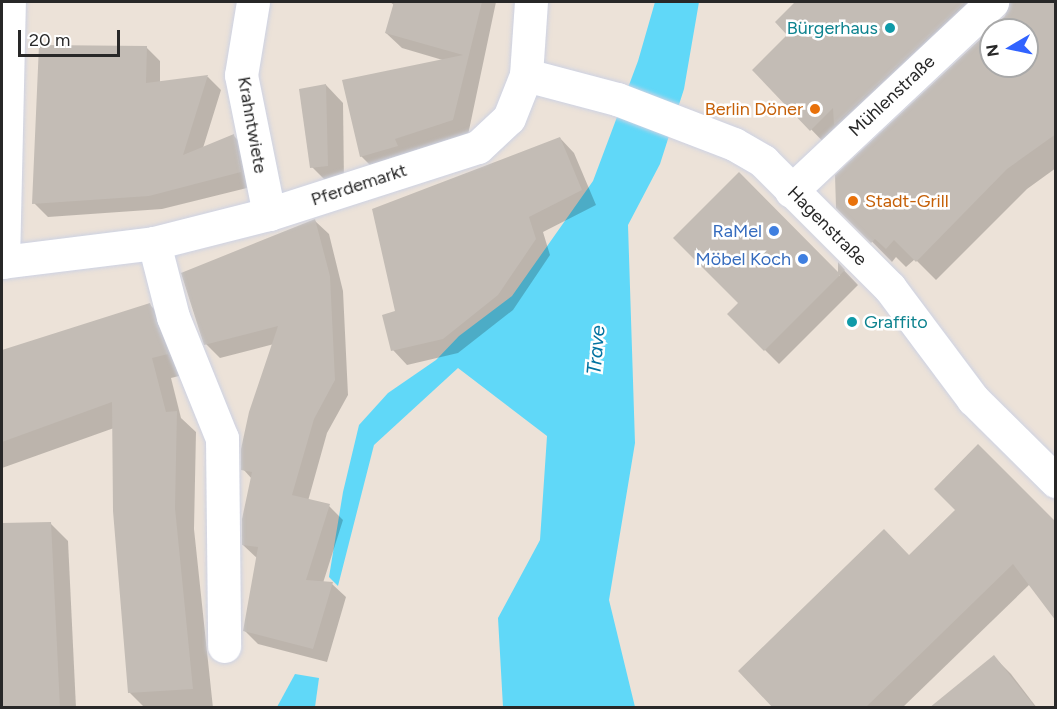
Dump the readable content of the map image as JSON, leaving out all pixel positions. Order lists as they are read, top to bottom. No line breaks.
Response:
{"streets":{"street":["Mühlenstraße","Krahntwiete","Pferdemarkt","Hagenstraße"]},"crossings":[["Mühlenstraße","Hagenstraße"],["Krahntwiete","Pferdemarkt"],["Pferdemarkt","Hagenstraße"]],"water":["Trave"],"places":["Bürgerhaus","Berlin Döner","Stadt-Grill","RaMel","Möbel Koch","Graffito"],"scale_bar":"20 m","north":"left"}
